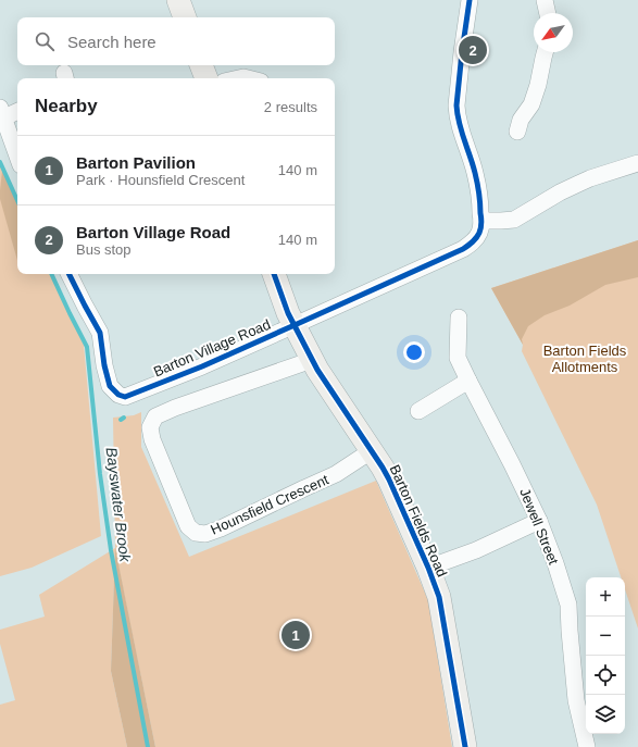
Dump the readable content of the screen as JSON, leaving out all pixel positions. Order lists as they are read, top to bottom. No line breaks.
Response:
{"streets":{"street":["Barton Village Road","Hounsfield Crescent","Barton Fields Road","Jewell Street"]},"crossings":[["Barton Village Road","Barton Fields Road"],["Hounsfield Crescent","Barton Fields Road"]],"water":["Bayswater Brook"],"parks":["Barton Fields Allotments"],"north":"bottom left","page":{"search":"Search here","pins":["2","1"],"heading":["Nearby","2 results"],"list":[{"mark":"1","name":"Barton Pavilion","note":"Park · Hounsfield Crescent","value":"140 m"},{"mark":"2","name":"Barton Village Road","note":"Bus stop","value":"140 m"}],"map_buttons":["+","−"]}}
